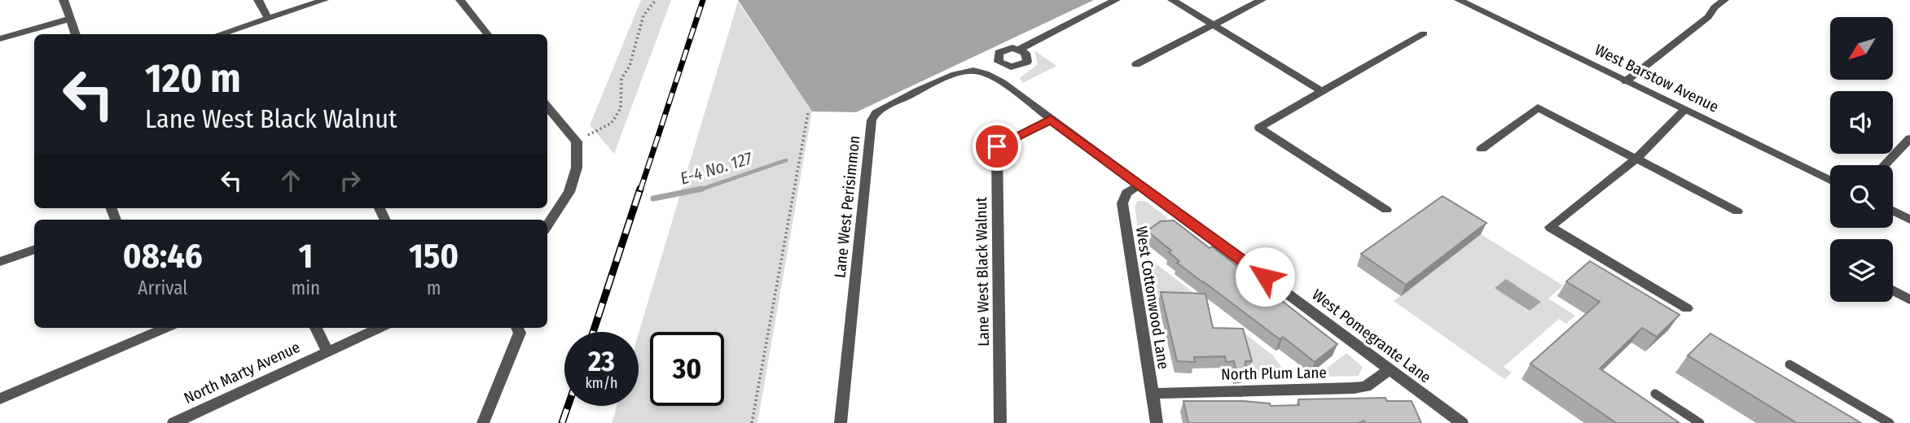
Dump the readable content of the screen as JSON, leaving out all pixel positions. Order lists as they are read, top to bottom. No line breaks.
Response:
{"streets":{"street":["West Barstow Avenue","Lane West Perisimmon","Lane West Black Walnut","West Cottonwood Lane","West Pomegrante Lane","North Marty Avenue","North Plum Lane"]},"crossings":[["Lane West Perisimmon","West Pomegrante Lane"],["Lane West Black Walnut","West Pomegrante Lane"],["West Cottonwood Lane","West Pomegrante Lane"],["West Cottonwood Lane","North Plum Lane"],["West Pomegrante Lane","North Plum Lane"]],"water":["E-4 No. 127"],"north":"bottom left","page":{"turn":["120 m","Lane West Black Walnut"],"eta":["08:46","Arrival","1","min","150","m"],"speed":"23 km/h","limit":"30"}}
